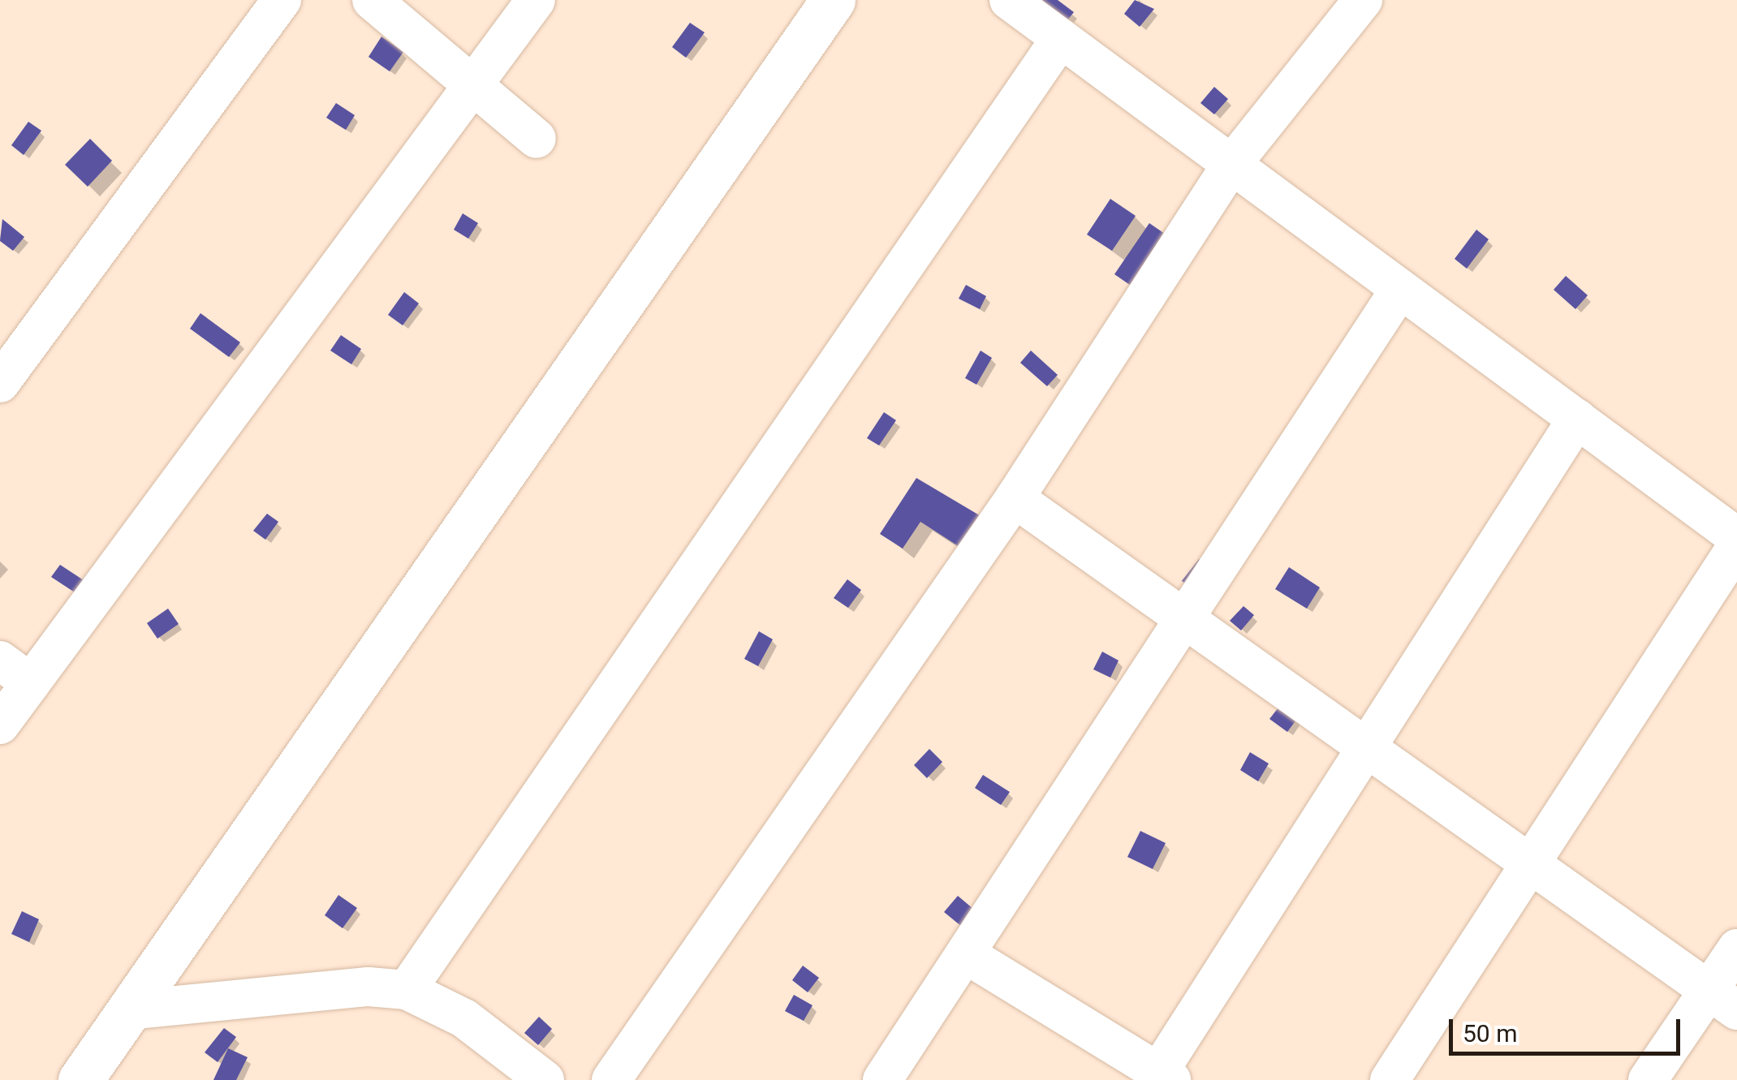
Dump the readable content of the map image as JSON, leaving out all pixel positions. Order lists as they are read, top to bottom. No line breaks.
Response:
{"scale_bar":"50 m"}
